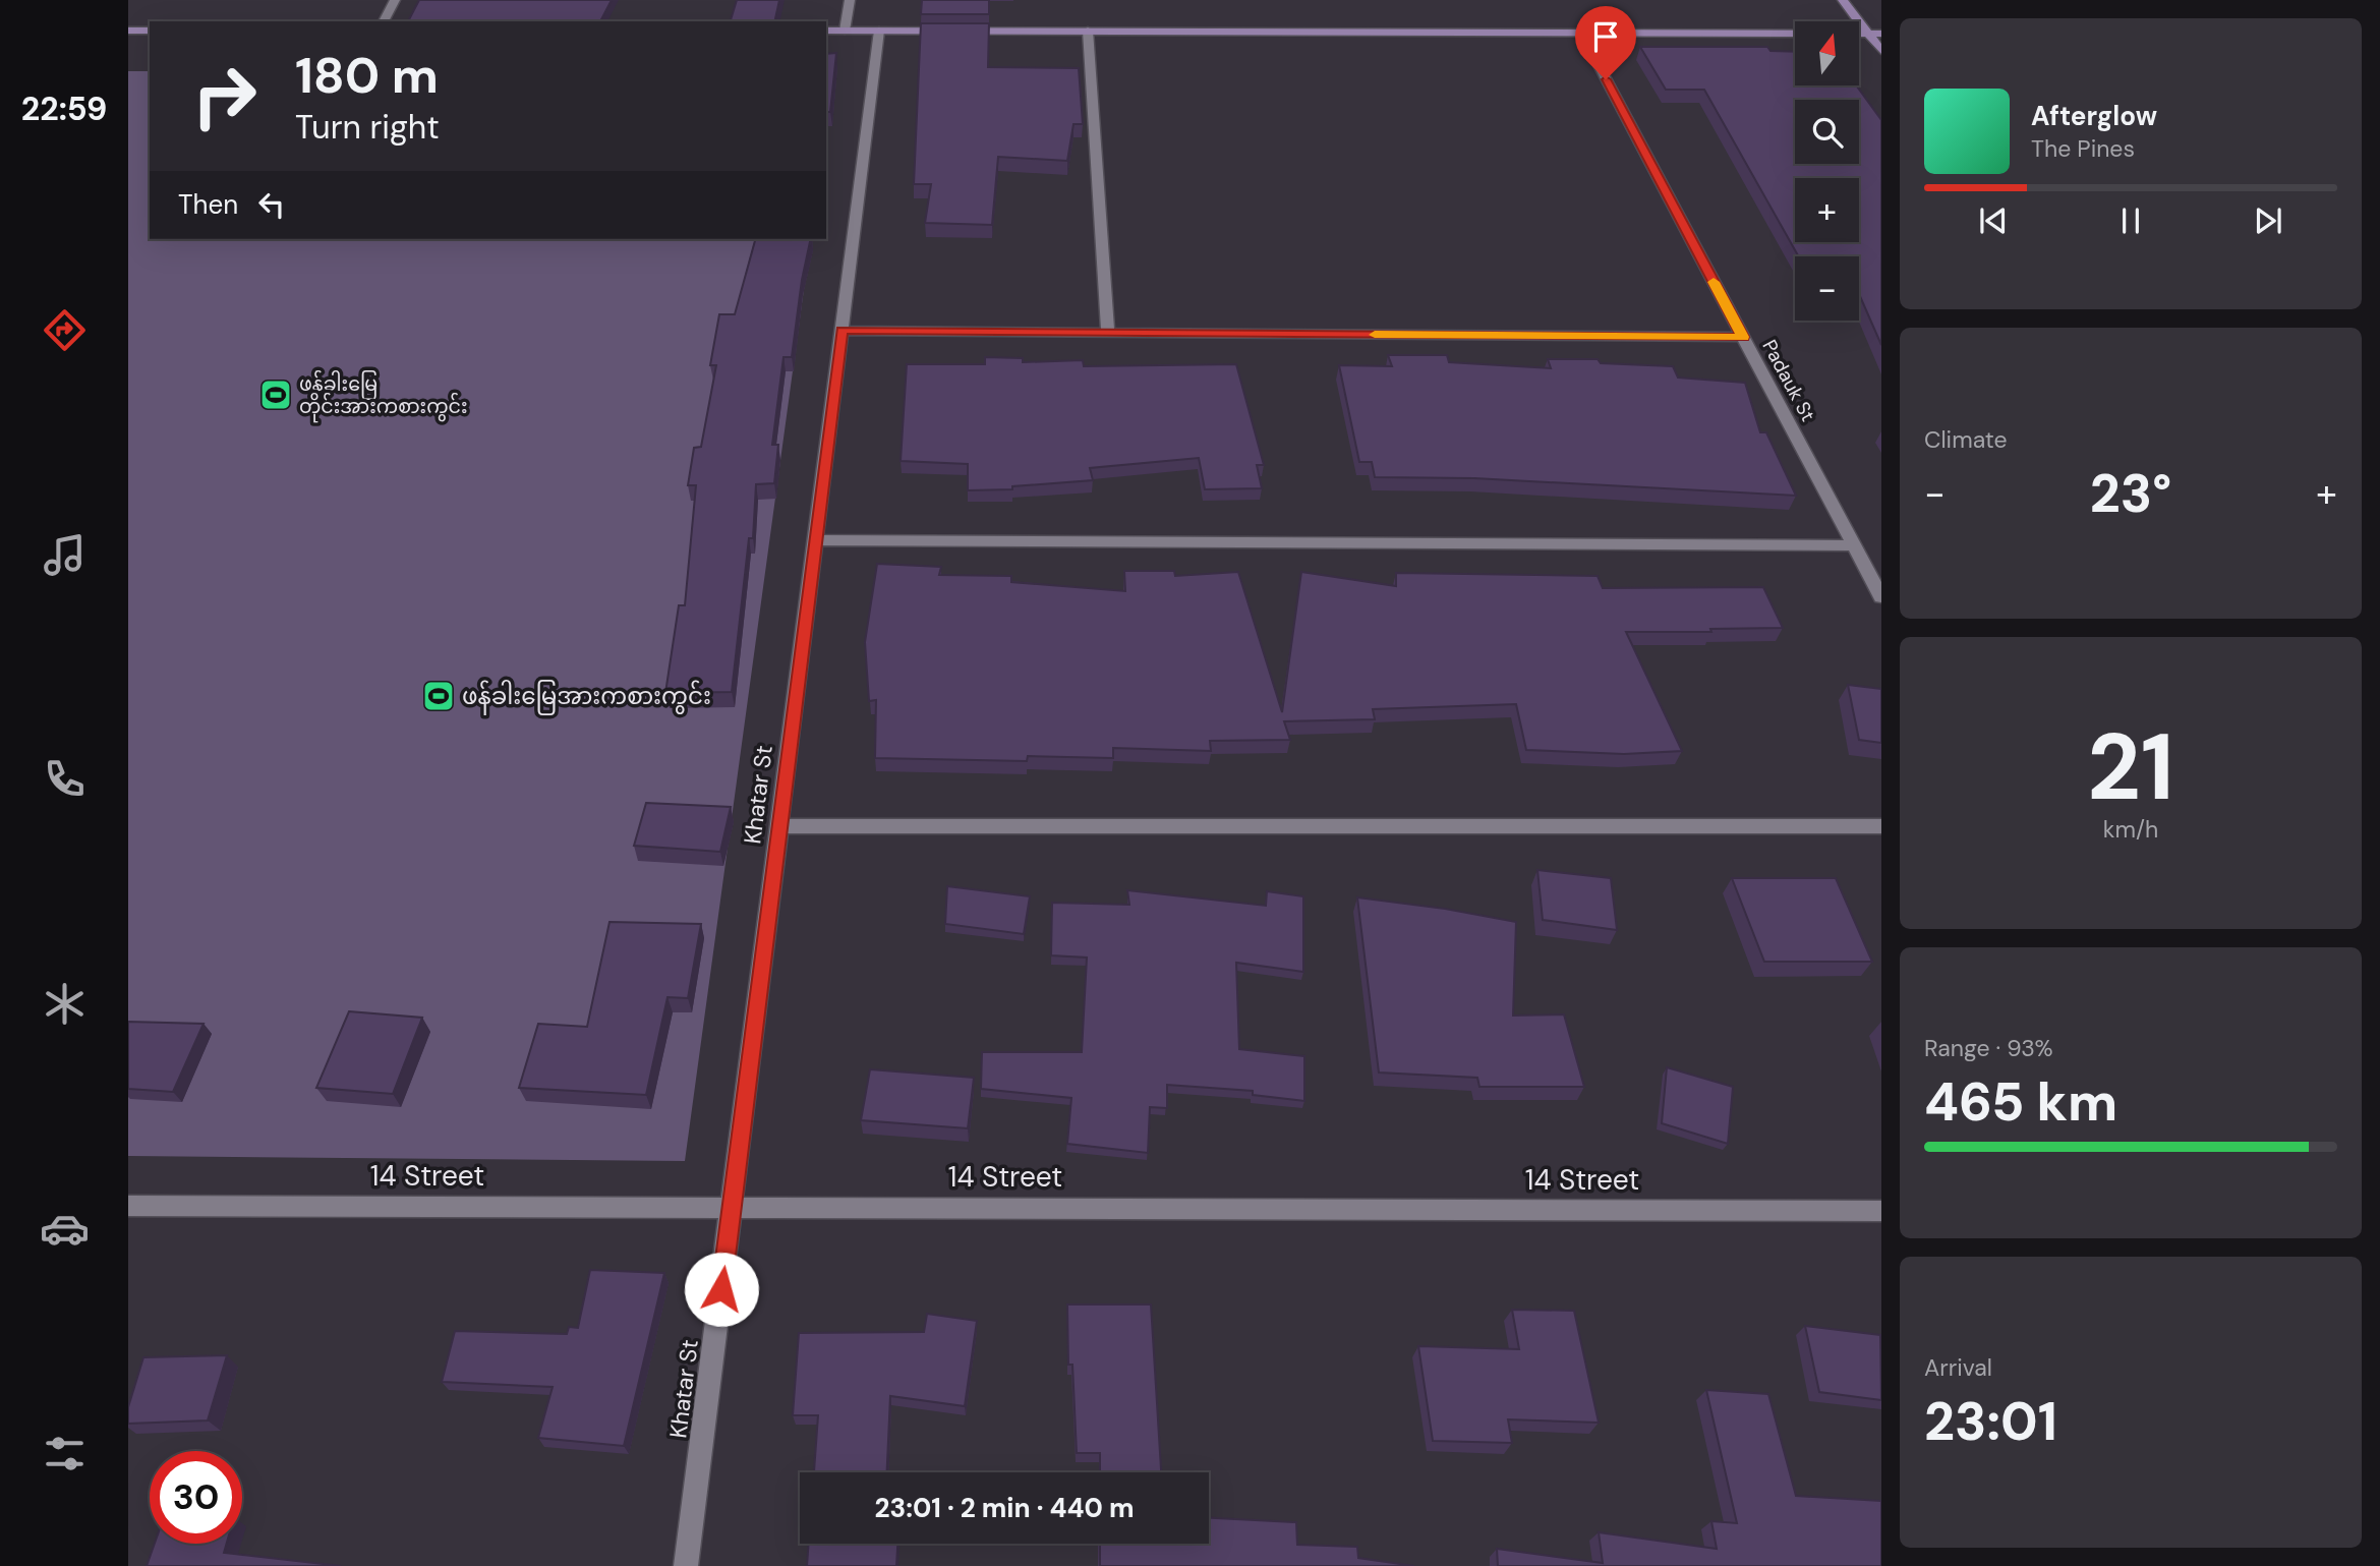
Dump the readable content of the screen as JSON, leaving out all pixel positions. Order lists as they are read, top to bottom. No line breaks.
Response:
{"streets":{"street":["Padauk St","Khatar St","14 Street"]},"crossings":[["Khatar St","14 Street"]],"places":{"sports":["ဖန်ခါးမြေ တိုင်းအားကစားကွင်း","ဖန်ခါးမြေအားကစားကွင်း"]},"north":"top","page":{"tabs":"22:59","map_buttons":["+","−"],"turn":["180 m","Turn right"],"song":["Afterglow","The Pines"],"then":"Then","tile":["Climate",["21","km/h"],["Range · 93%","465 km"],["Arrival","23:01"]],"heat":["−","23°","+"],"limit":"30","trip":"23:01 · 2 min · 440 m"}}
